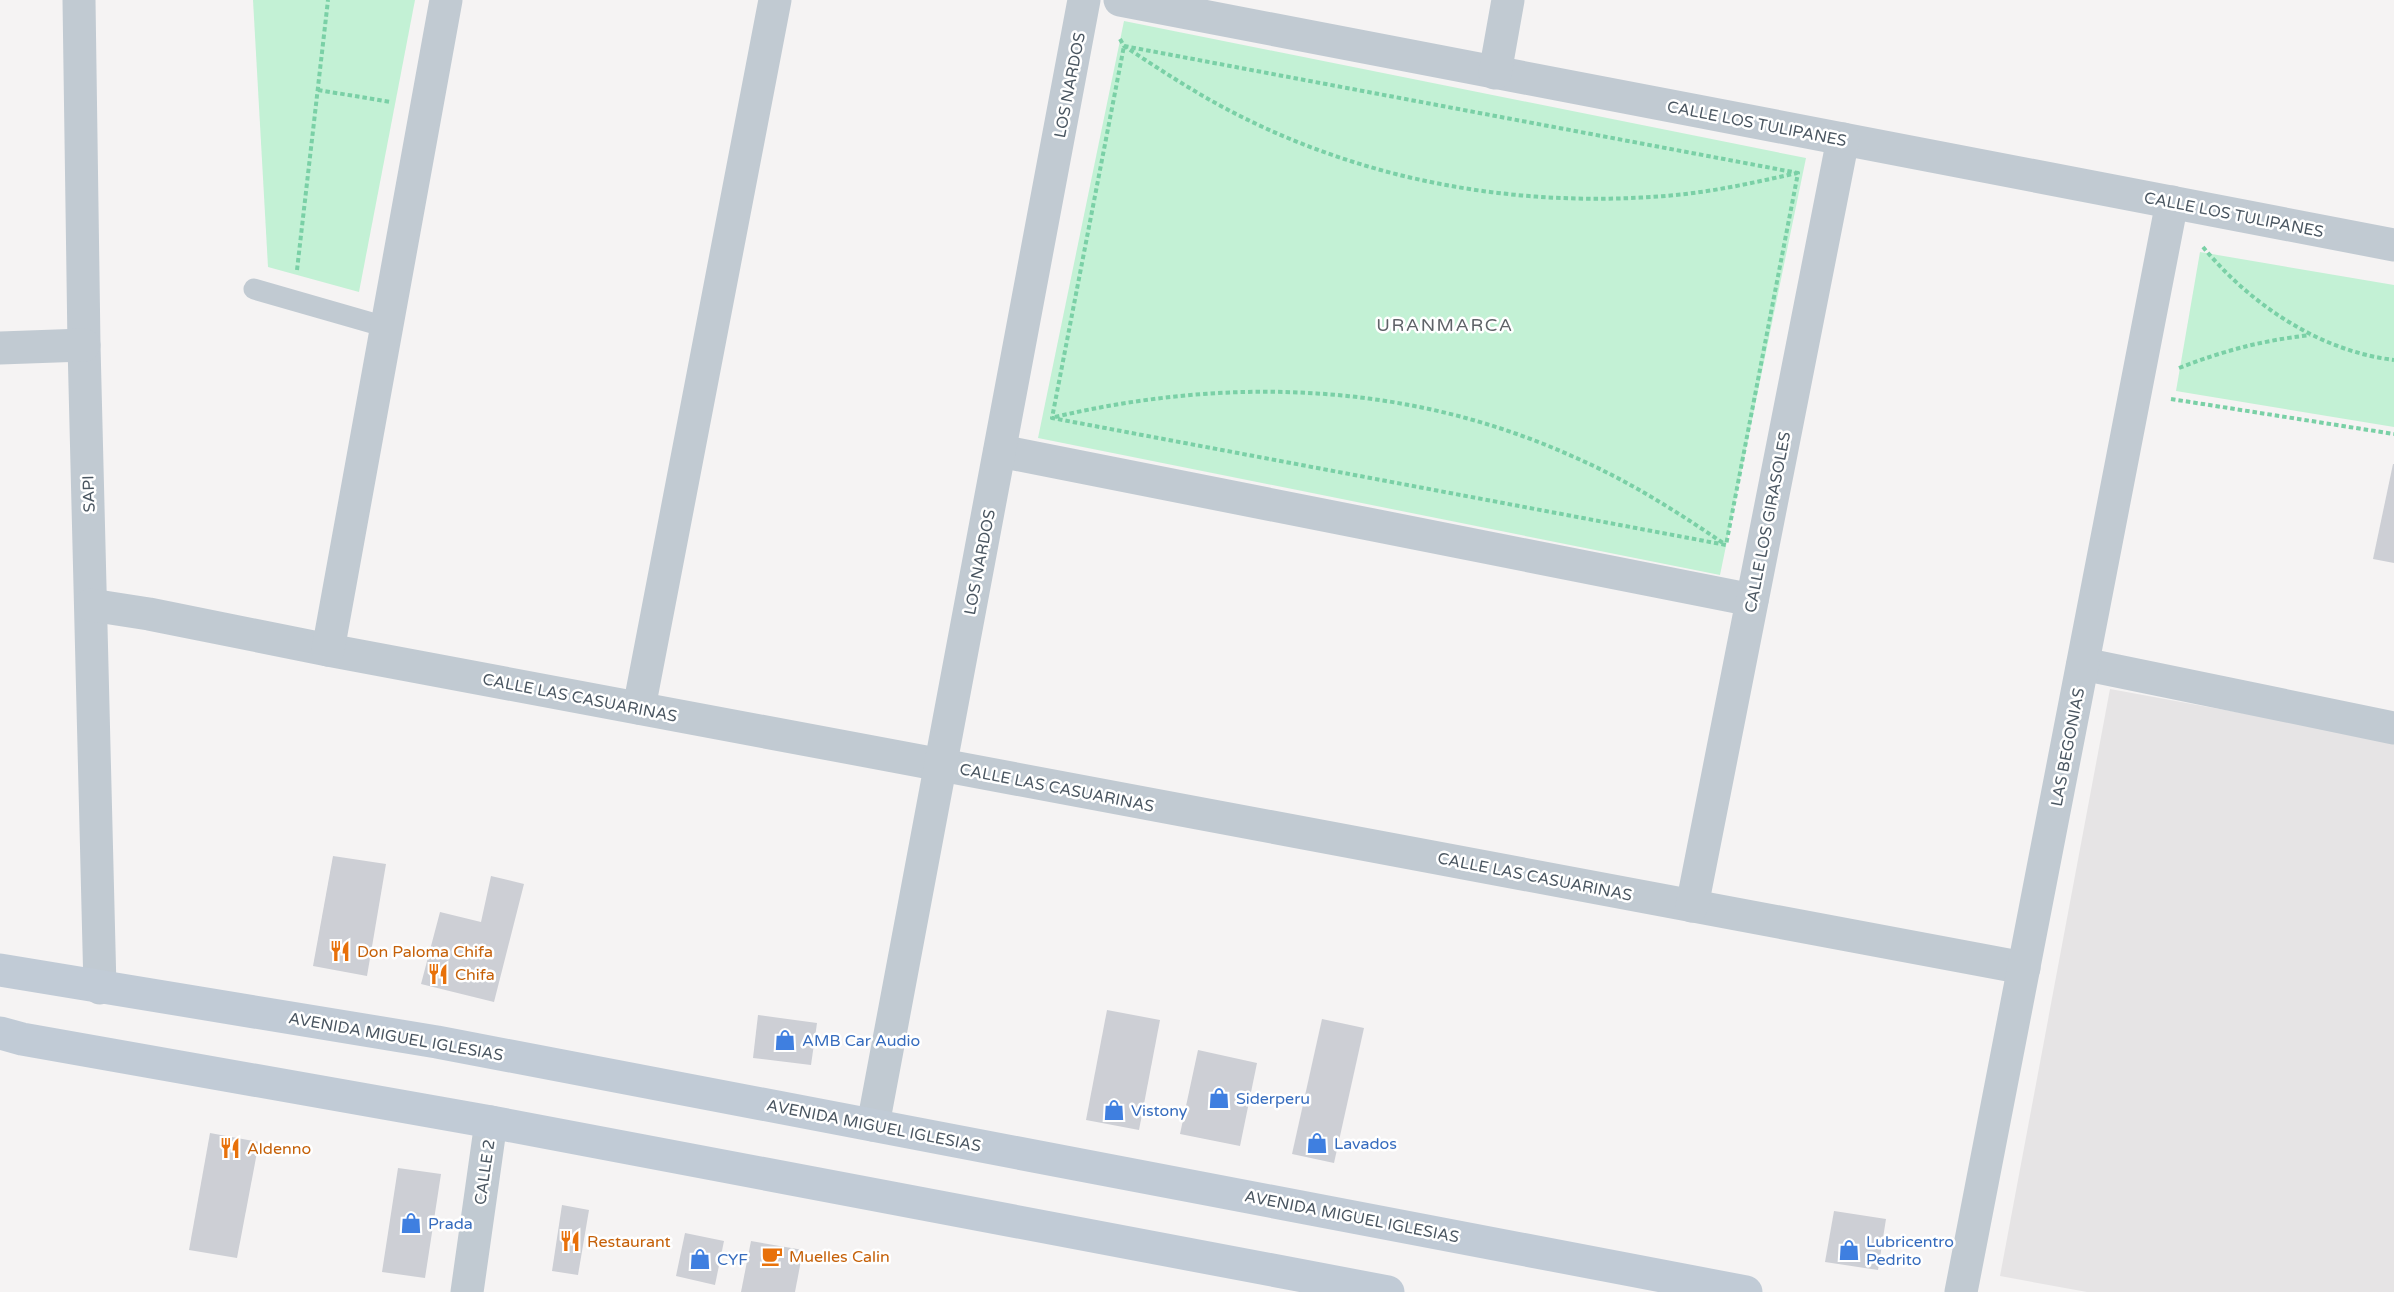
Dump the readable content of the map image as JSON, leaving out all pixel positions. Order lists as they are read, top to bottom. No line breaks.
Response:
{"streets":{"main road":["AVENIDA MIGUEL IGLESIAS"],"street":["LOS NARDOS","CALLE LOS TULIPANES","SAPI","CALLE LOS GIRASOLES","CALLE LAS CASUARINAS","LAS BEGONIAS","CALLE 2"]},"crossings":[["LOS NARDOS","CALLE LAS CASUARINAS"],["LOS NARDOS","AVENIDA MIGUEL IGLESIAS"],["CALLE LOS TULIPANES","CALLE LOS GIRASOLES"],["CALLE LOS TULIPANES","LAS BEGONIAS"],["SAPI","CALLE LAS CASUARINAS"],["SAPI","AVENIDA MIGUEL IGLESIAS"],["CALLE LOS GIRASOLES","CALLE LAS CASUARINAS"],["CALLE LAS CASUARINAS","LAS BEGONIAS"]],"districts":["URANMARCA"],"places":{"restaurant":["Don Paloma Chifa","Chifa","Aldenno","Restaurant"],"shop":["AMB Car Audio","Siderperu","Vistony","Lavados","Prada","Lubricentro Pedrito","CYF"],"cafe":["Muelles Calin"]}}
